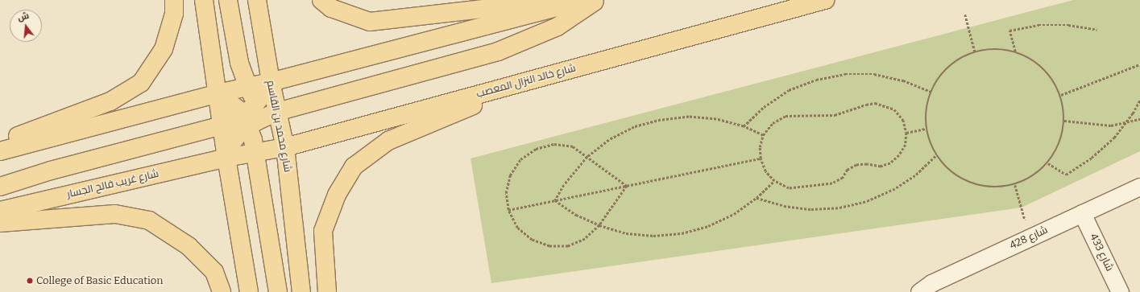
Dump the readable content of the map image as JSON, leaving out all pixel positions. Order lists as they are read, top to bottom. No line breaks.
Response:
{"streets":{"main road":["شارع خالد النزال المعصب","شارع محمد بن القاسم","شارع غريب فالح الجسار"],"street":["شارع 428","شارع 433"]},"crossings":[["شارع خالد النزال المعصب","شارع محمد بن القاسم"],["شارع خالد النزال المعصب","شارع غريب فالح الجسار"],["شارع 428","شارع 433"]],"places":["College of Basic Education"],"north":"top"}
